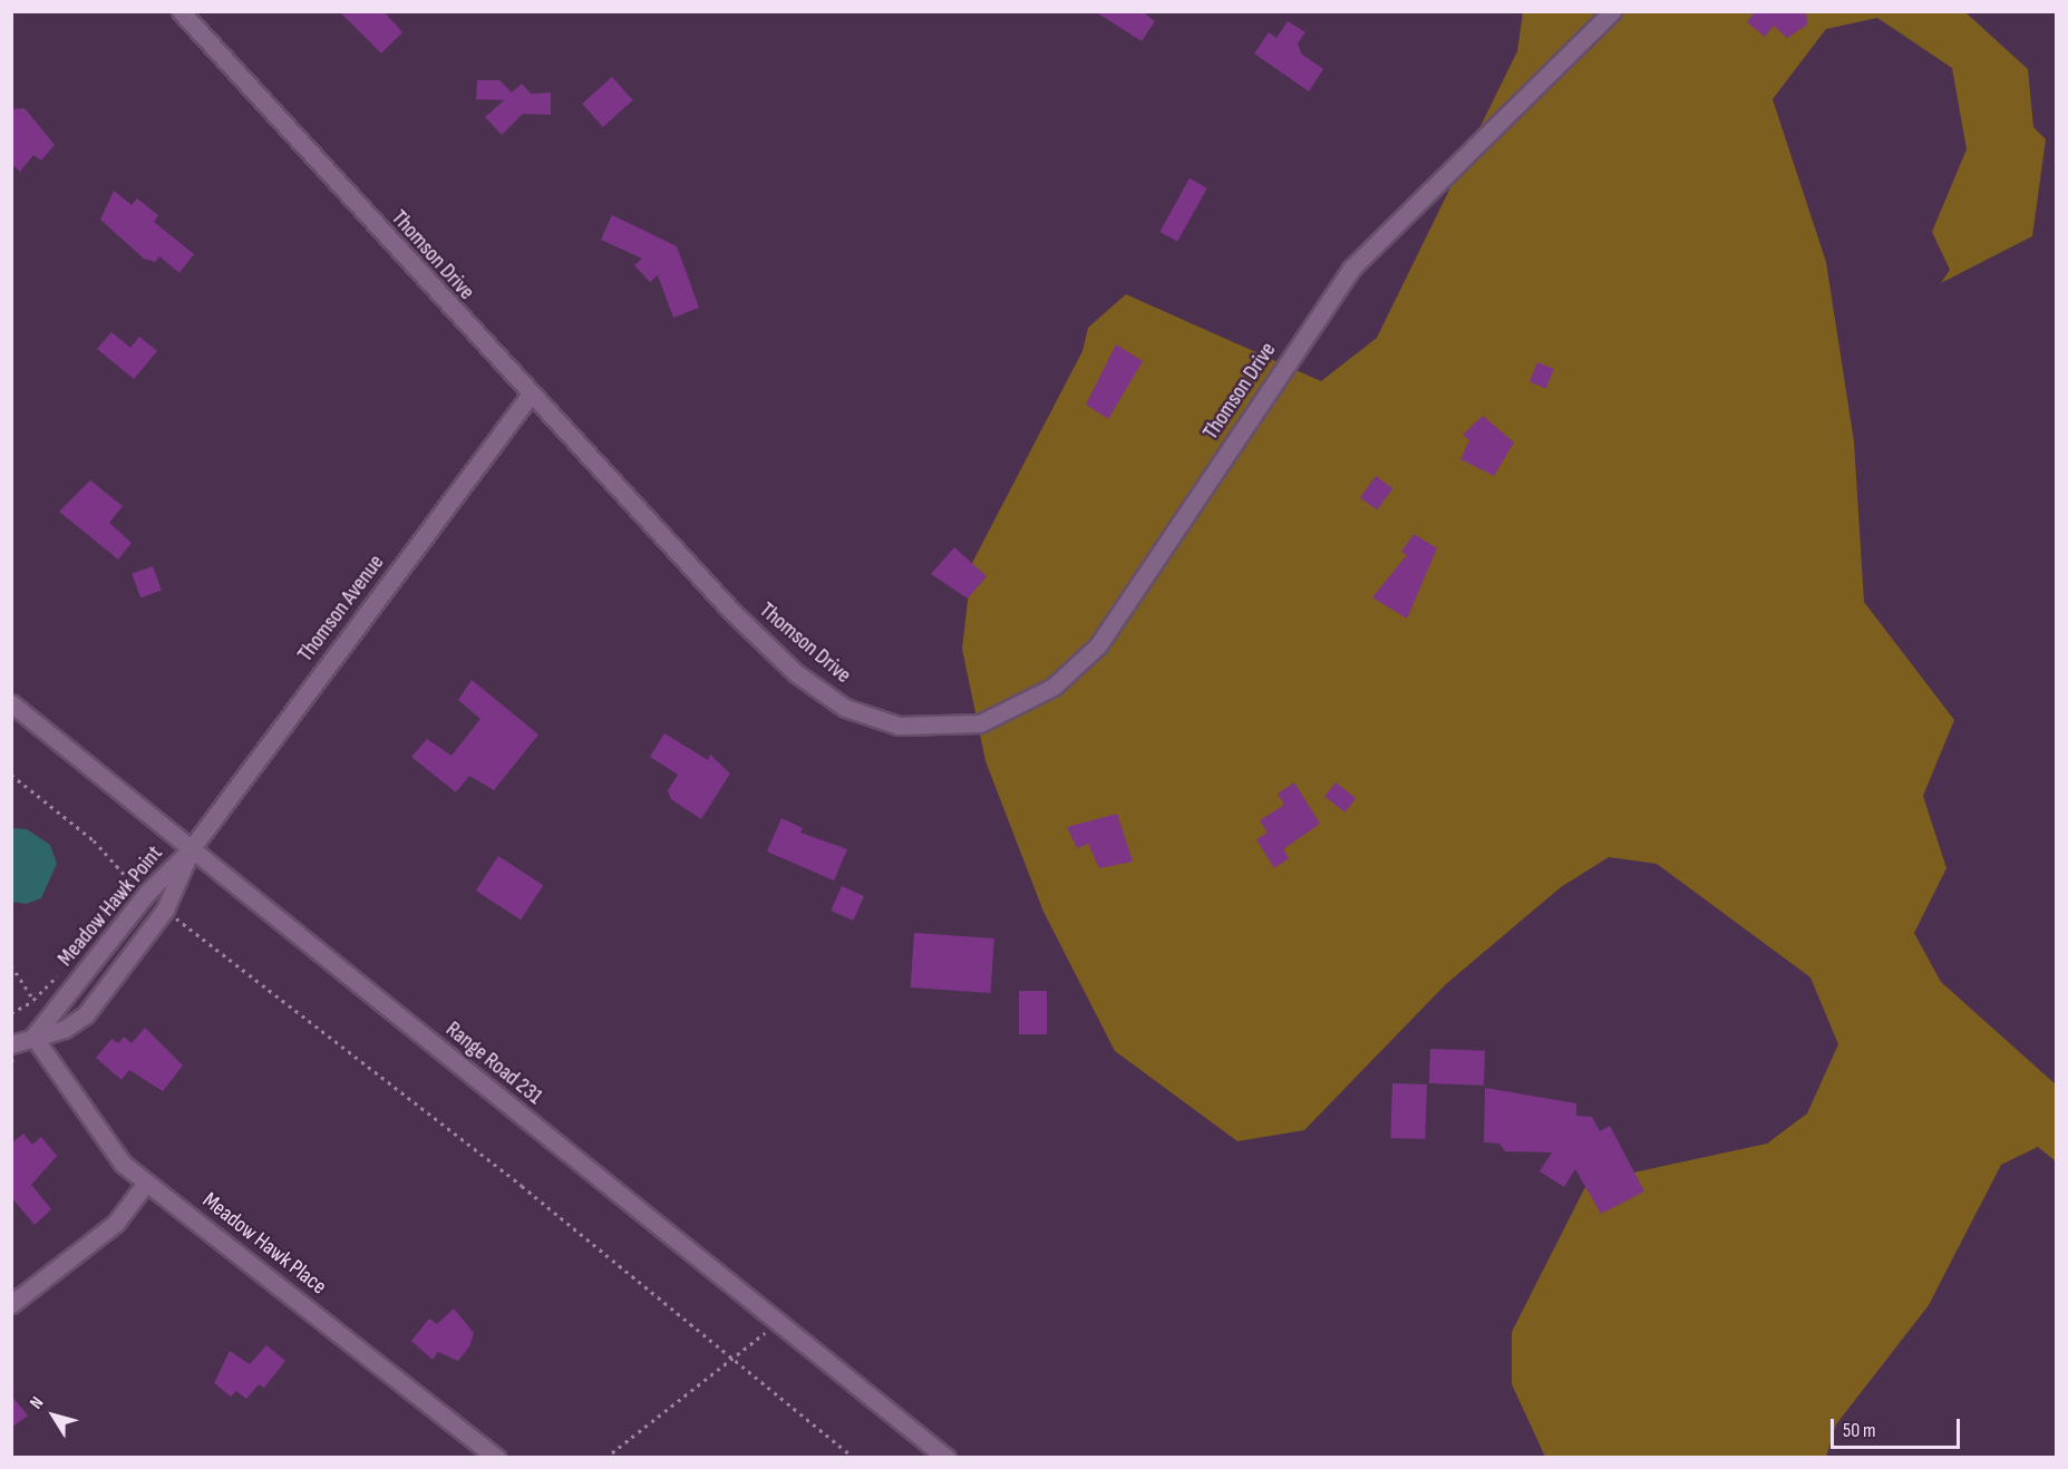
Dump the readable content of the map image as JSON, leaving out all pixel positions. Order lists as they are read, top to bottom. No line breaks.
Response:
{"streets":{"street":["Thomson Drive","Thomson Avenue","Meadow Hawk Point","Range Road 231","Meadow Hawk Place"]},"crossings":[["Thomson Drive","Thomson Avenue"],["Thomson Avenue","Meadow Hawk Point"],["Thomson Avenue","Range Road 231"],["Meadow Hawk Point","Range Road 231"],["Meadow Hawk Point","Meadow Hawk Place"]],"scale_bar":"50 m","north":"top left"}
